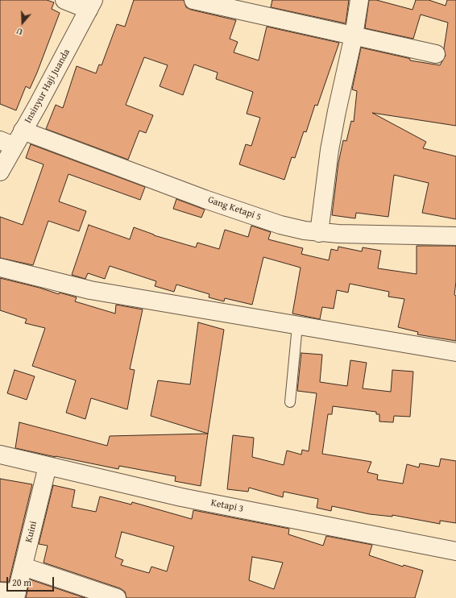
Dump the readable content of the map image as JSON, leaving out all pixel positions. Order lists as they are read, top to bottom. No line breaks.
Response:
{"streets":{"street":["Insinyur Haji Juanda","Gang Ketapi 5","Ketapi 3","Kuini"]},"crossings":[["Insinyur Haji Juanda","Gang Ketapi 5"],["Ketapi 3","Kuini"]],"scale_bar":"20 m","north":"bottom"}
